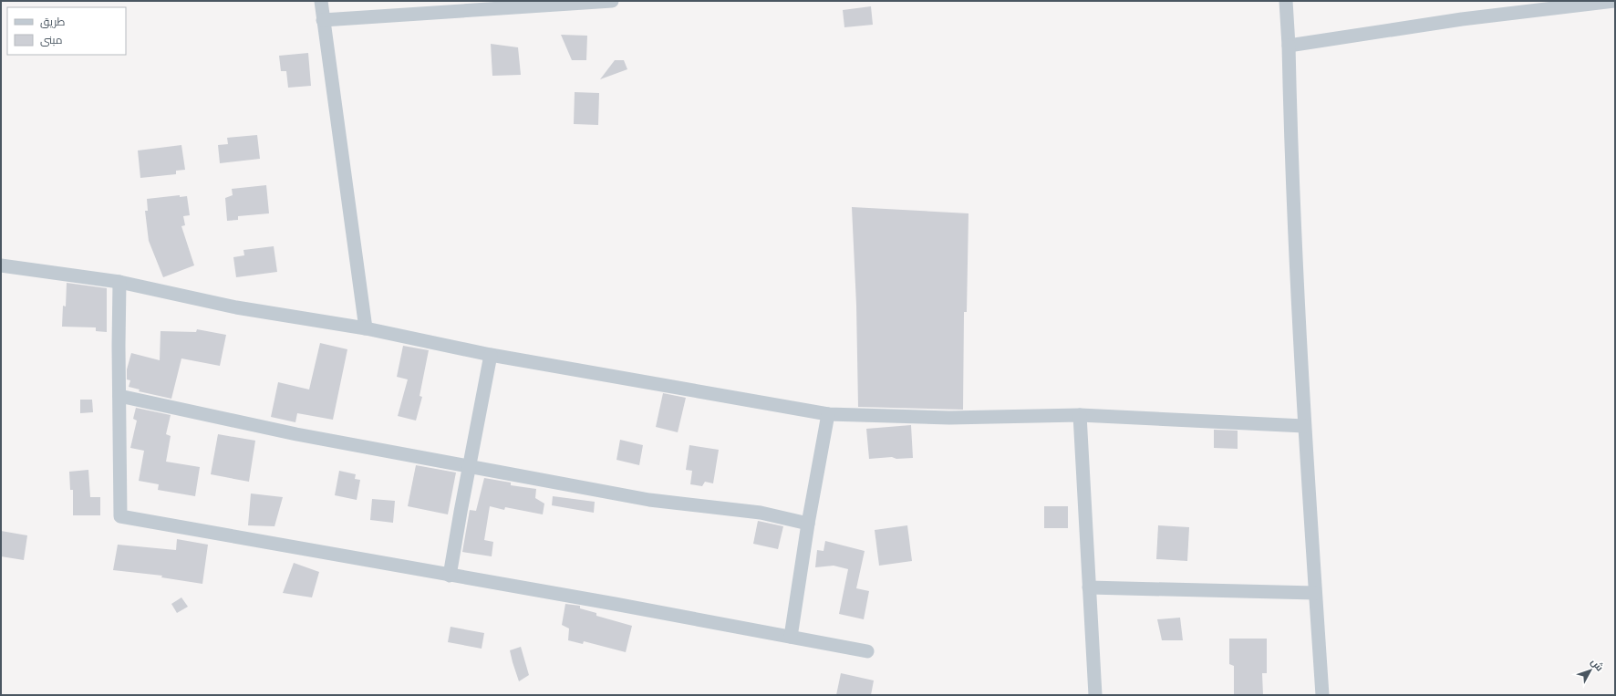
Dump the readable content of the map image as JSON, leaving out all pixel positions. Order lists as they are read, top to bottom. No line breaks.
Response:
{"legend":["طريق","مبنى"],"north":"top right"}
